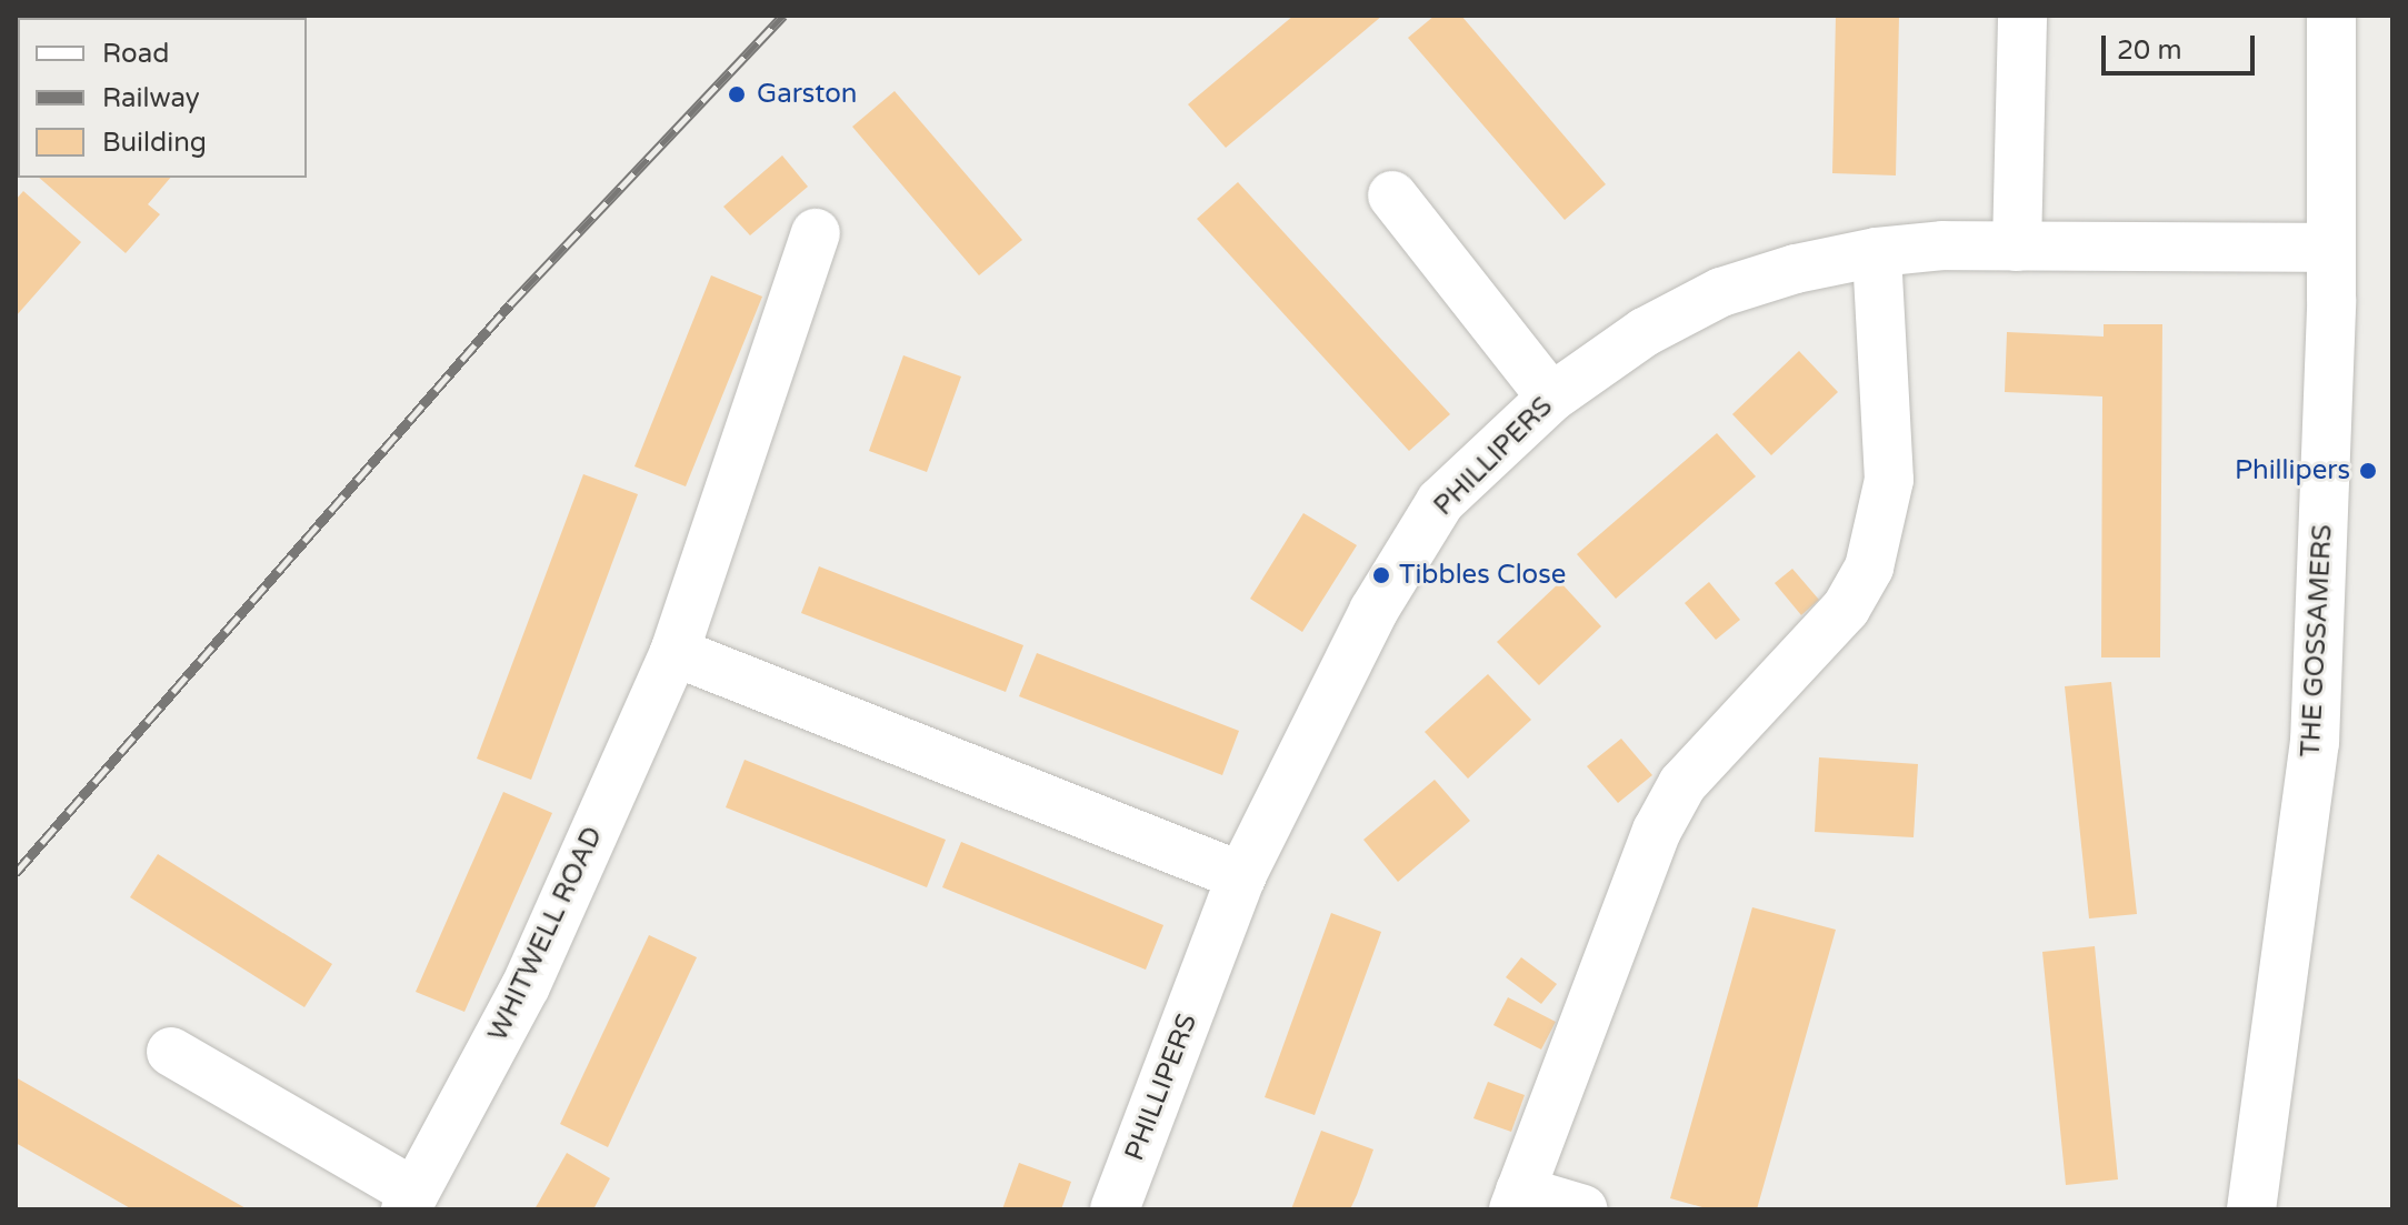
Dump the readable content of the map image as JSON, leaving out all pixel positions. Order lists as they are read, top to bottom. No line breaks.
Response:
{"streets":{"street":["PHILLIPERS","THE GOSSAMERS","WHITWELL ROAD"]},"crossings":[["PHILLIPERS","THE GOSSAMERS"]],"places":["Garston","Phillipers","Tibbles Close"],"legend":["Road","Railway","Building"],"scale_bar":"20 m"}
